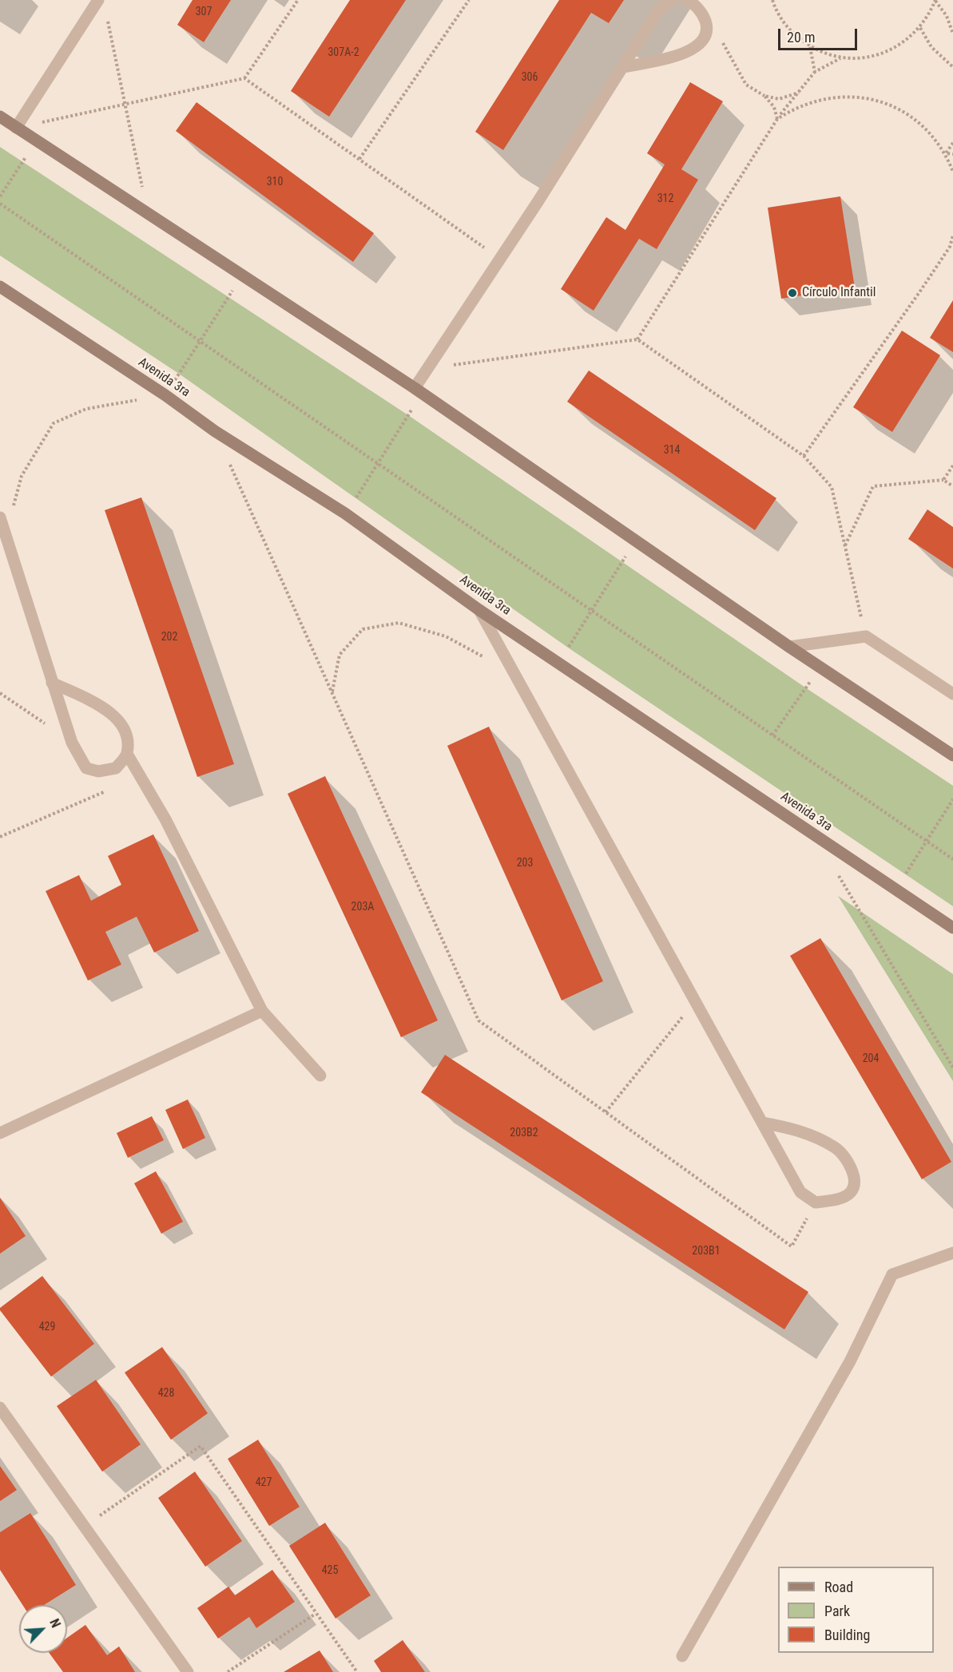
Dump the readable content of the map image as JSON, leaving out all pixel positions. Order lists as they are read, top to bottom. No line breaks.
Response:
{"streets":{"main road":["Avenida 3ra"]},"places":["Círculo Infantil"],"house_numbers":["307","307A-2","306","310","312","314","202","203","203A","204","203B2","203B1","429","428","427","425"],"legend":["Road","Park","Building"],"scale_bar":"20 m","north":"top right"}
